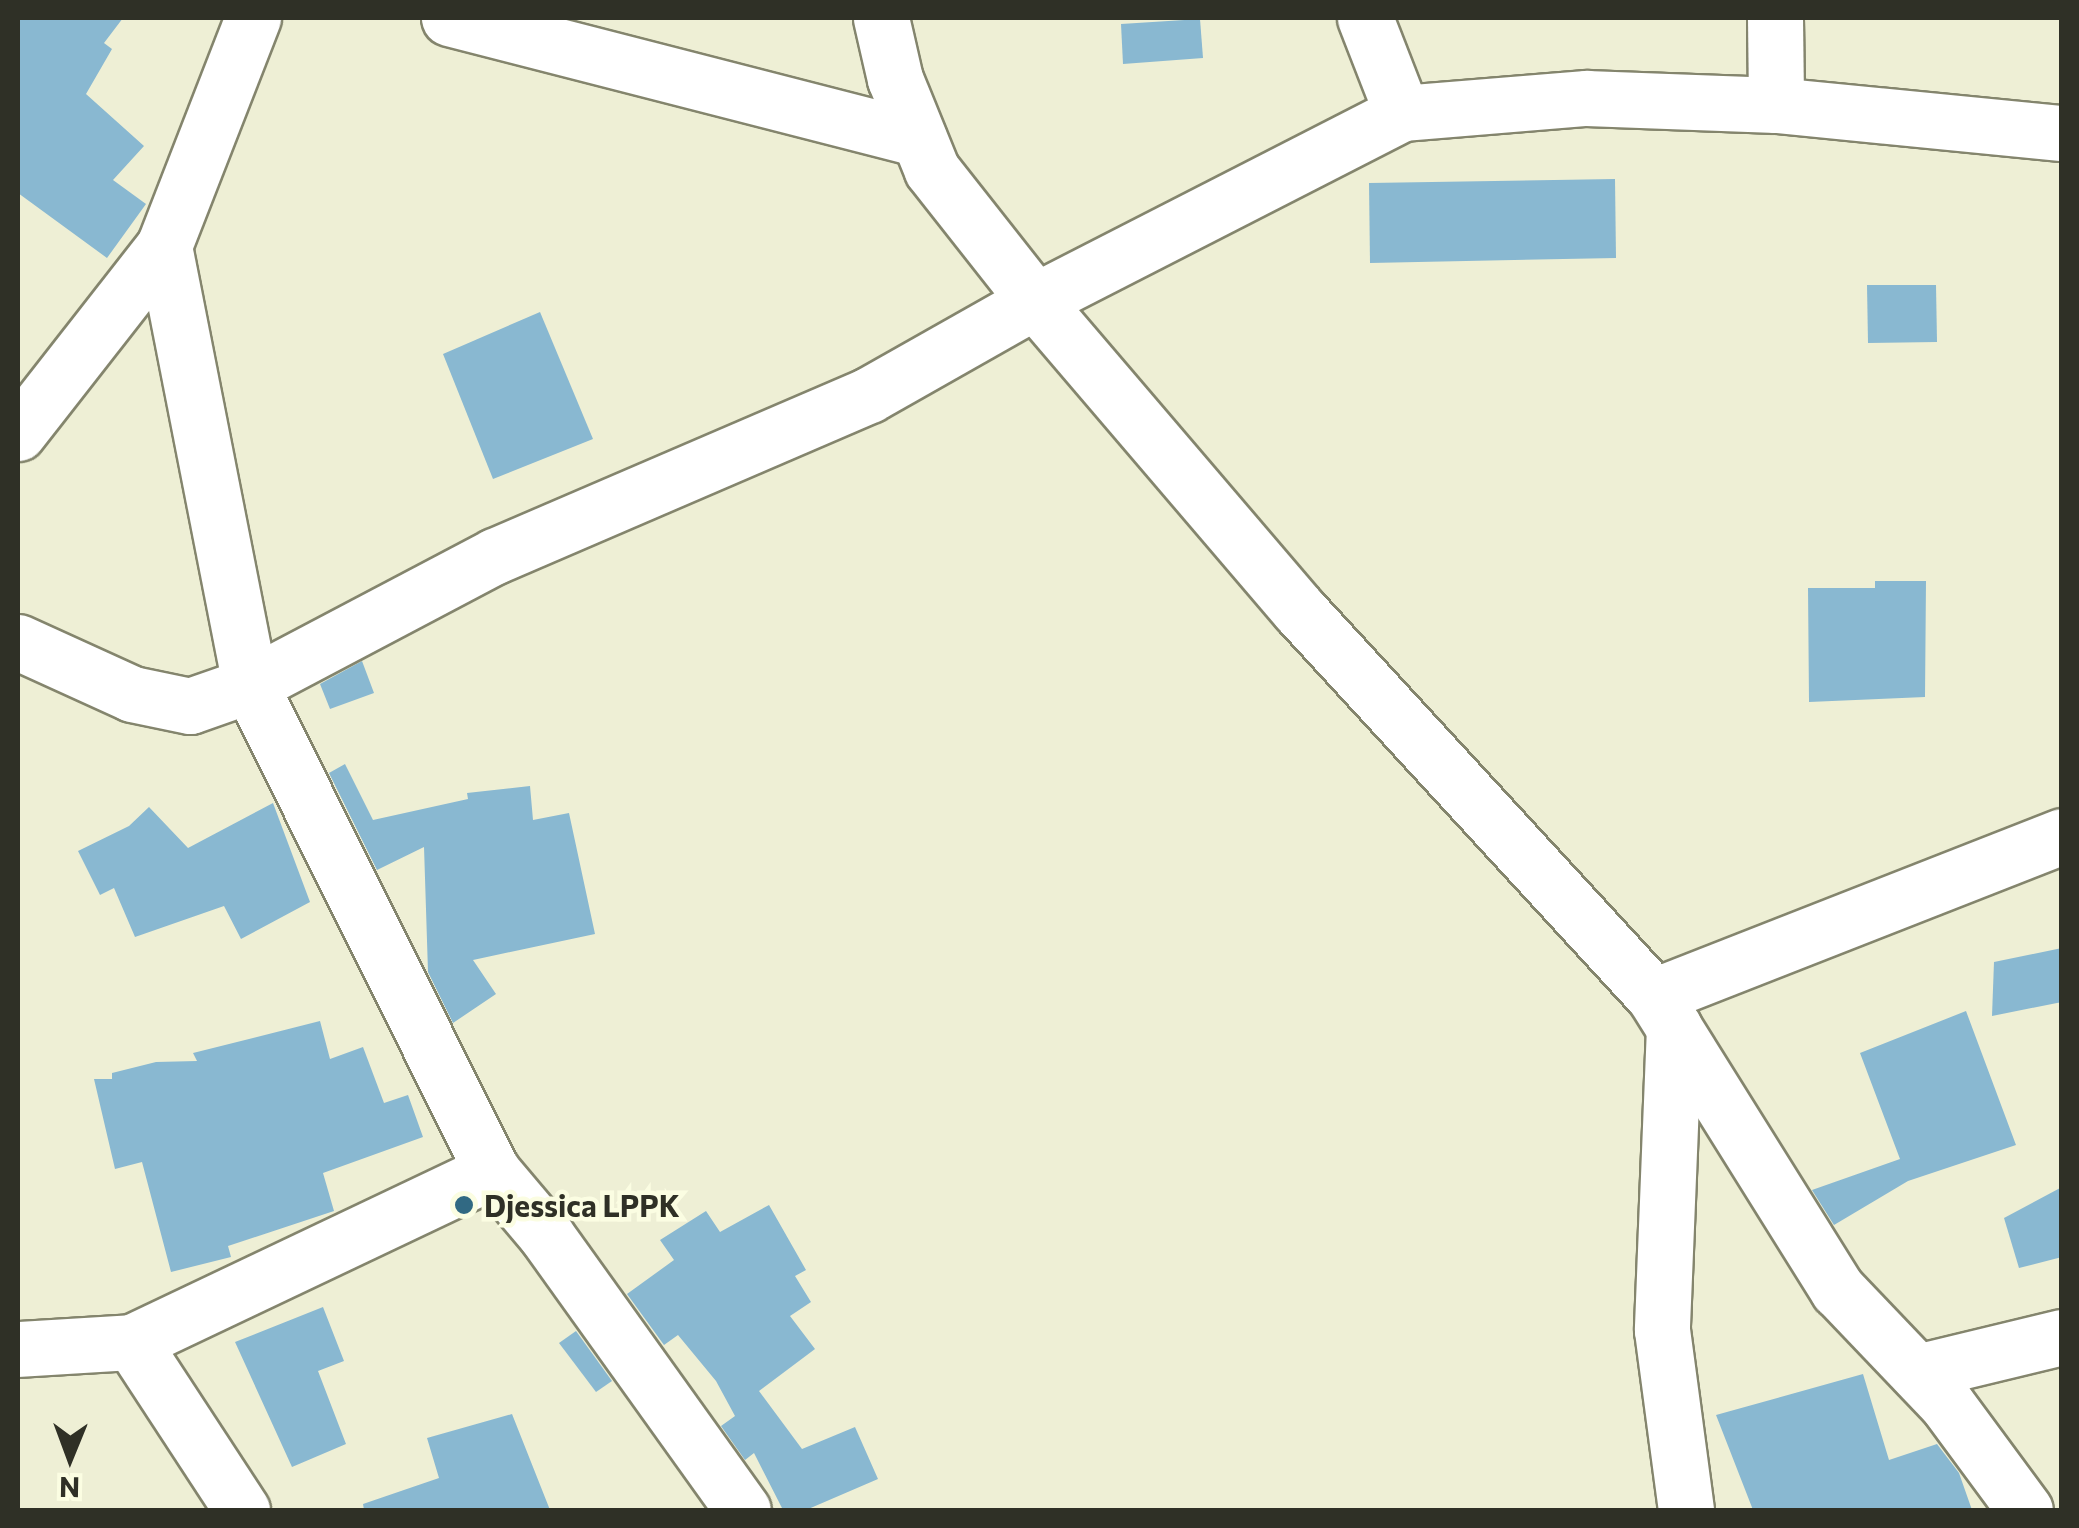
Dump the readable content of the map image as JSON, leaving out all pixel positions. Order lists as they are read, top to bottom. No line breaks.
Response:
{"places":["Djessica LPPK"],"north":"bottom"}
